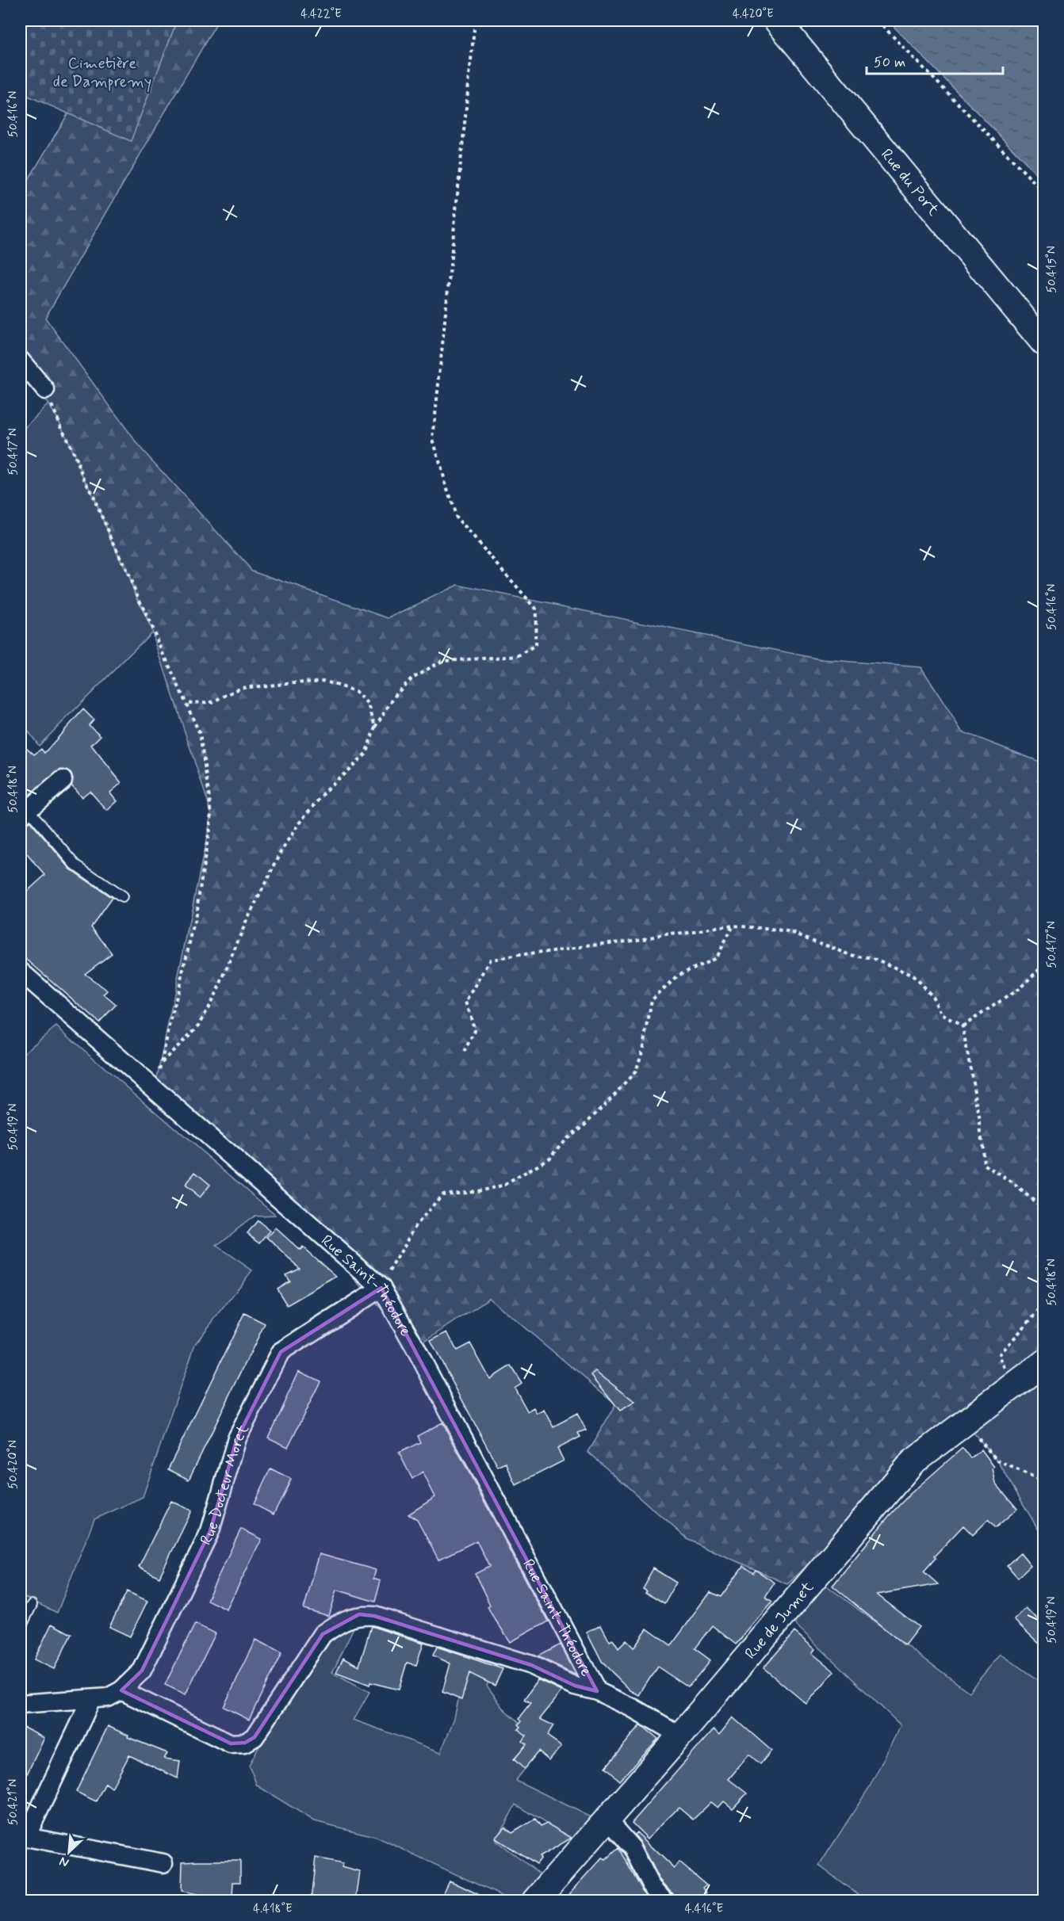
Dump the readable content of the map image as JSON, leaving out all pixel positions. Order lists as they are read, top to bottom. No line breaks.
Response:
{"streets":{"street":["Rue du Port","Rue Saint-Théodore","Rue Docteur Moret","Rue de Jumet"]},"crossings":[["Rue Saint-Théodore","Rue Docteur Moret"],["Rue Saint-Théodore","Rue de Jumet"]],"parks":["Cimetière de Dampremy"],"scale_bar":"50 m","north":"bottom left","coordinates":["4.422°E","4.420°E","50.416°N","50.415°N","50.417°N","50.418°N","50.419°N","50.420°N","50.421°N","4.418°E","4.416°E"]}
